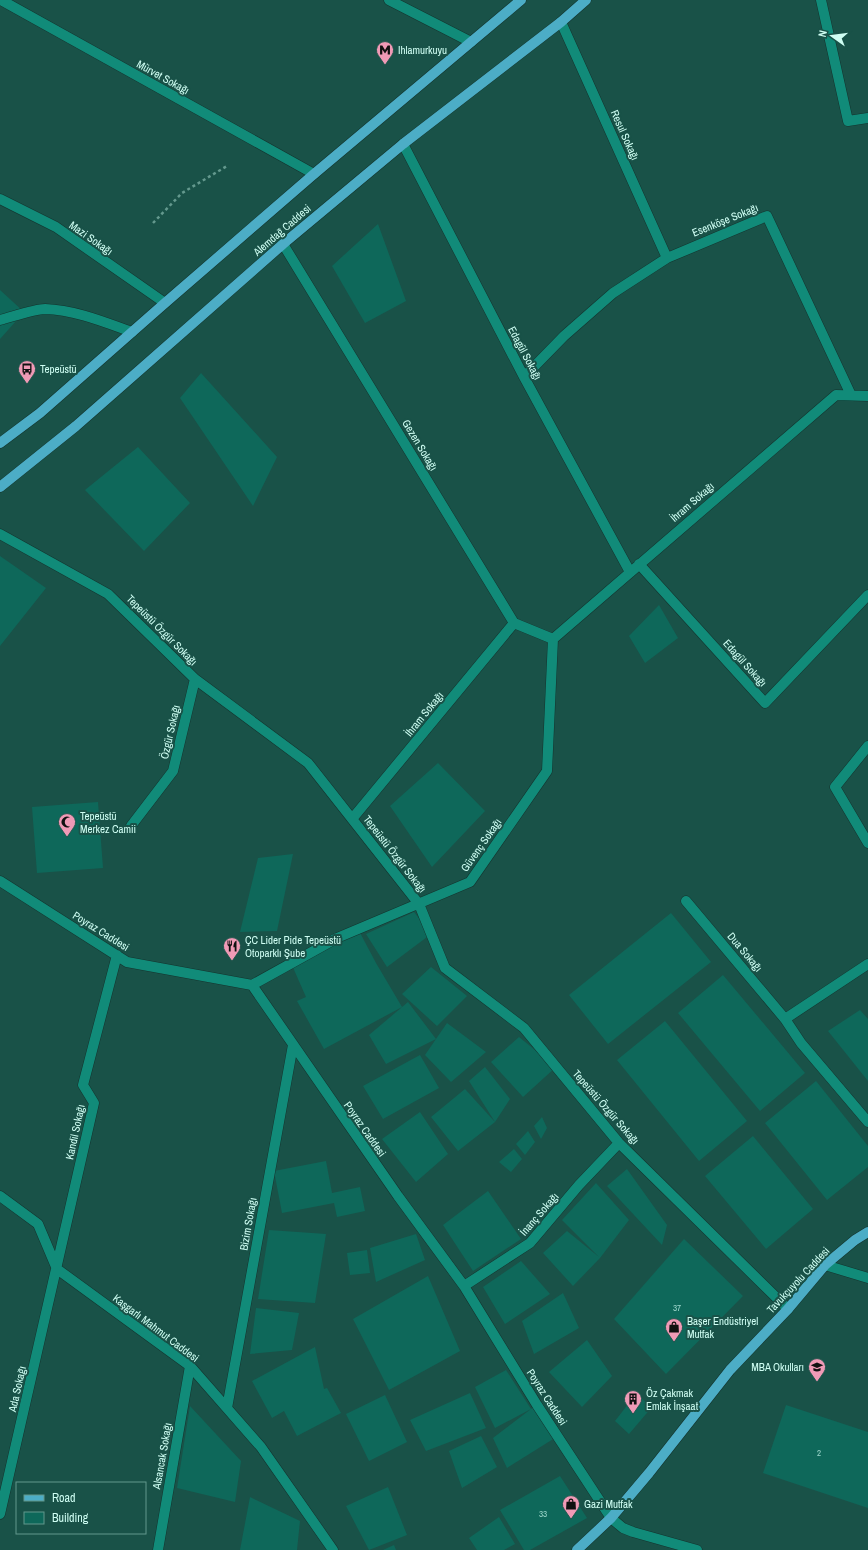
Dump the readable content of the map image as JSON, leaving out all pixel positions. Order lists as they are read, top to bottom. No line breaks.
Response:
{"streets":{"main road":["Alemdağ Caddesi","Tavukçuyolu Caddesi"],"street":["Mürvet Sokağı","Resul Sokağı","Esenköşe Sokağı","Mazi Sokağı","Edagül Sokağı","Gezen Sokağı","İhram Sokağı","Tepeüstü Özgür Sokağı","Özgür Sokağı","Güvenç Sokağı","Poyraz Caddesi","Dua Sokağı","Kandil Sokağı","İnanç Sokağı","Bizim Sokağı","Kaşgarlı Mahmut Caddesi","Ada Sokağı","Alsancak Sokağı"]},"crossings":[["Mürvet Sokağı","Alemdağ Caddesi"],["Resul Sokağı","Esenköşe Sokağı"],["Resul Sokağı","Alemdağ Caddesi"],["Esenköşe Sokağı","Edagül Sokağı"],["Esenköşe Sokağı","İhram Sokağı"],["Alemdağ Caddesi","Mazi Sokağı"],["Alemdağ Caddesi","Edagül Sokağı"],["Alemdağ Caddesi","Gezen Sokağı"],["Edagül Sokağı","İhram Sokağı"],["Gezen Sokağı","İhram Sokağı"],["İhram Sokağı","Tepeüstü Özgür Sokağı"],["İhram Sokağı","Güvenç Sokağı"],["Tepeüstü Özgür Sokağı","Özgür Sokağı"],["Tepeüstü Özgür Sokağı","Güvenç Sokağı"],["Tepeüstü Özgür Sokağı","İnanç Sokağı"],["Tepeüstü Özgür Sokağı","Tavukçuyolu Caddesi"],["Güvenç Sokağı","Poyraz Caddesi"],["Poyraz Caddesi","Kandil Sokağı"],["Poyraz Caddesi","İnanç Sokağı"],["Poyraz Caddesi","Bizim Sokağı"],["Poyraz Caddesi","Tavukçuyolu Caddesi"],["Kandil Sokağı","Kaşgarlı Mahmut Caddesi"],["Kandil Sokağı","Ada Sokağı"],["Bizim Sokağı","Kaşgarlı Mahmut Caddesi"],["Kaşgarlı Mahmut Caddesi","Ada Sokağı"],["Kaşgarlı Mahmut Caddesi","Alsancak Sokağı"]],"places":{"metro station":["Ihlamurkuyu"],"bus stop":["Tepeüstü"],"mosque":["Tepeüstü Merkez Camii"],"restaurant":["ÇC Lider Pide Tepeüstü Otoparklı Şube"],"shop":["Başer Endüstriyel Mutfak","Gazi Mutfak"],"school or university":["MBA Okulları"],"building":["Öz Çakmak Emlak İnşaat"]},"house_numbers":["37","2","33"],"legend":["Road","Building"],"north":"left"}
